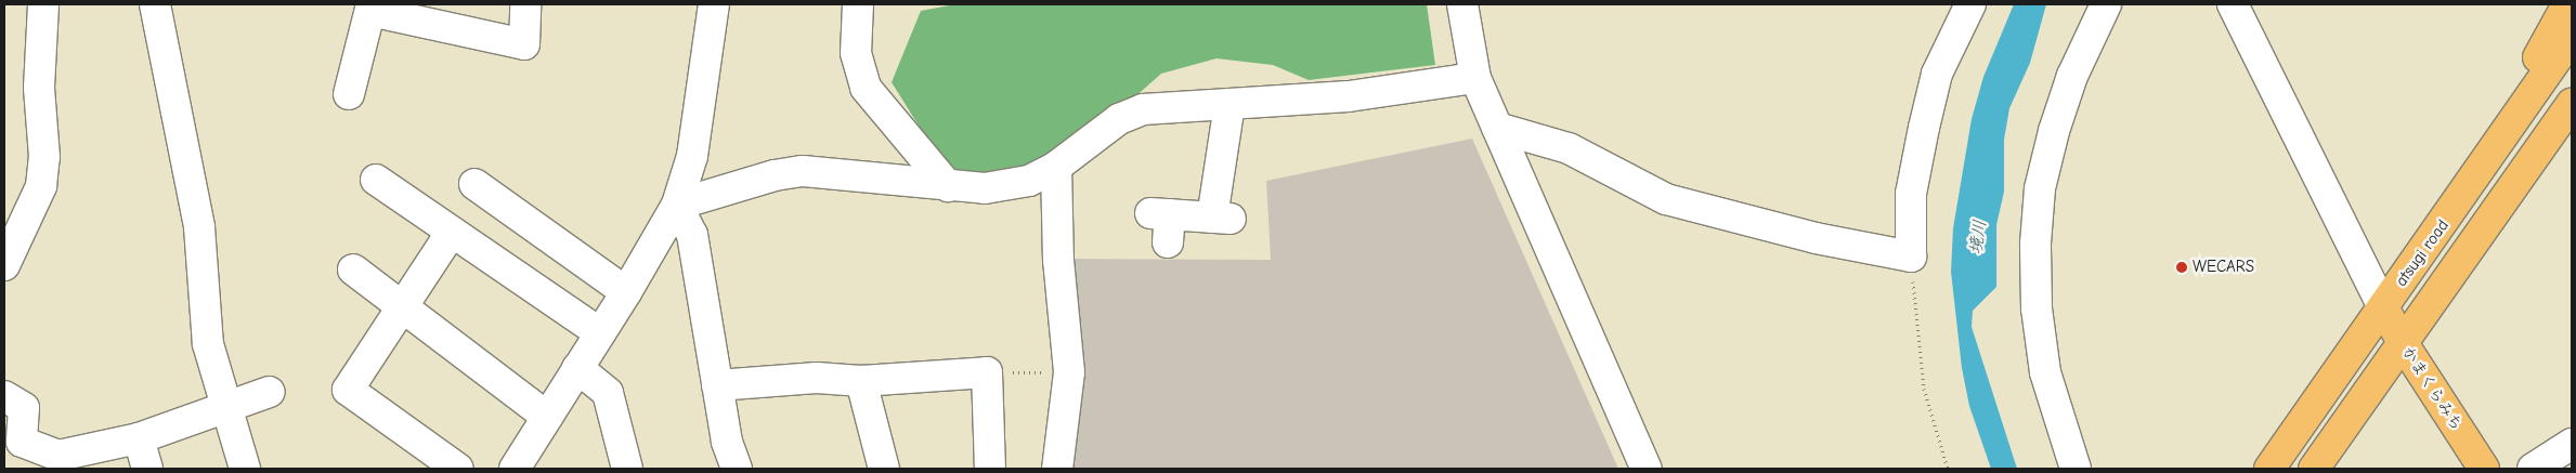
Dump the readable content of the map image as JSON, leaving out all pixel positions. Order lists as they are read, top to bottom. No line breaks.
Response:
{"streets":{"main road":["atsugi road","かまくらみち"]},"crossings":[["atsugi road","かまくらみち"]],"water":["境川"],"places":["WECARS"]}
